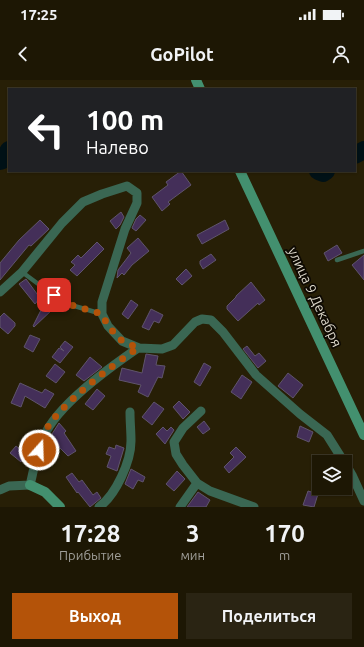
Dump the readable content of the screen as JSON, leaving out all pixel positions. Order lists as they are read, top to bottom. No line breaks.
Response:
{"streets":{"main road":["улица 9 Декабря"]},"page":{"status":"17:25","header":"GoPilot","turn":["100 m","Налево"],"eta":["17:28","Прибытие","3","мин","170","m"],"buttons":["Выход","Поделиться"]}}
